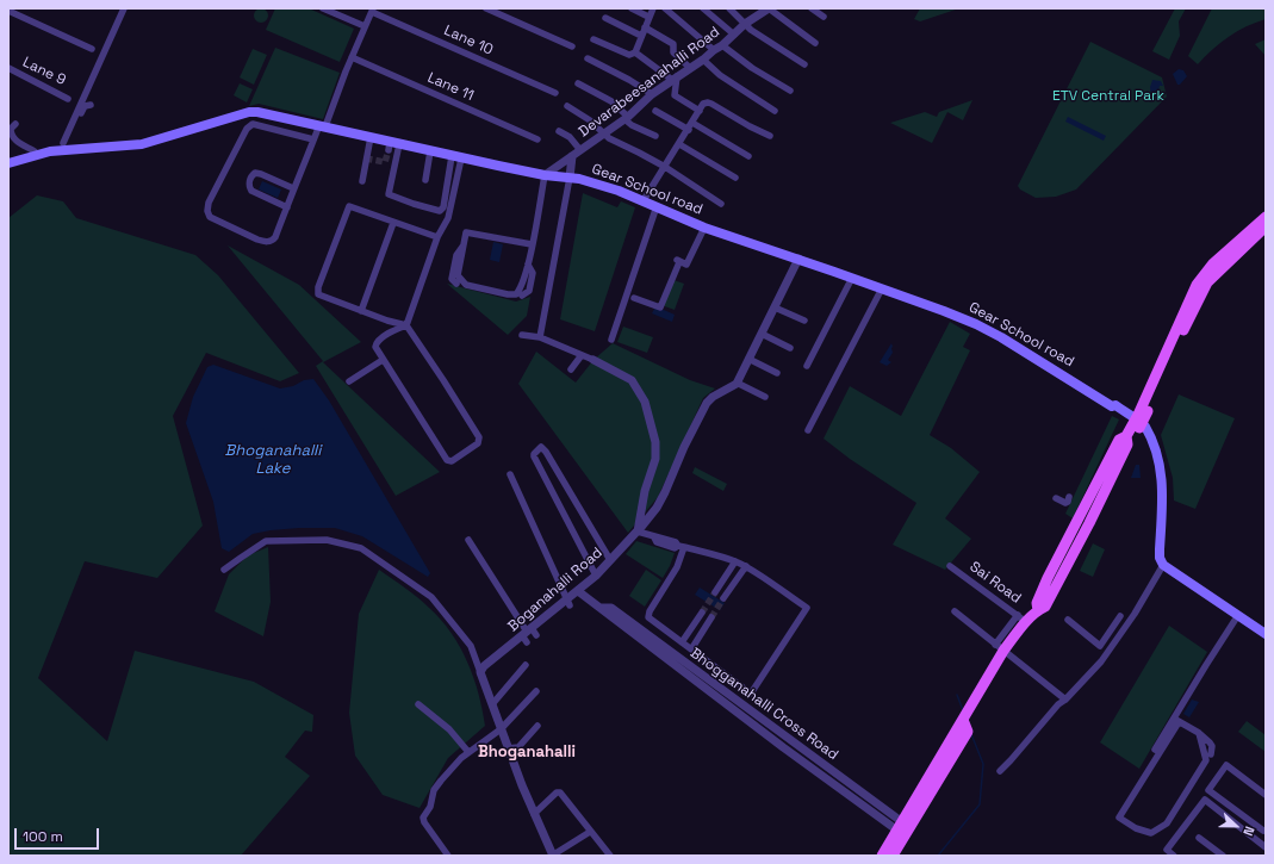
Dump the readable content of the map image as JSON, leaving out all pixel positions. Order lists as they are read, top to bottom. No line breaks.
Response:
{"streets":{"main road":["Gear School road"],"street":["Lane 10","Lane 9","Devarabeesanahalli Road","Lane 11","Sai Road","Boganahalli Road","Bhogganahalli Cross Road"]},"crossings":[["Devarabeesanahalli Road","Gear School road"],["Boganahalli Road","Bhogganahalli Cross Road"]],"districts":["Bhoganahalli"],"water":["Bhoganahalli Lake"],"parks":["ETV Central Park"],"scale_bar":"100 m","north":"right"}
